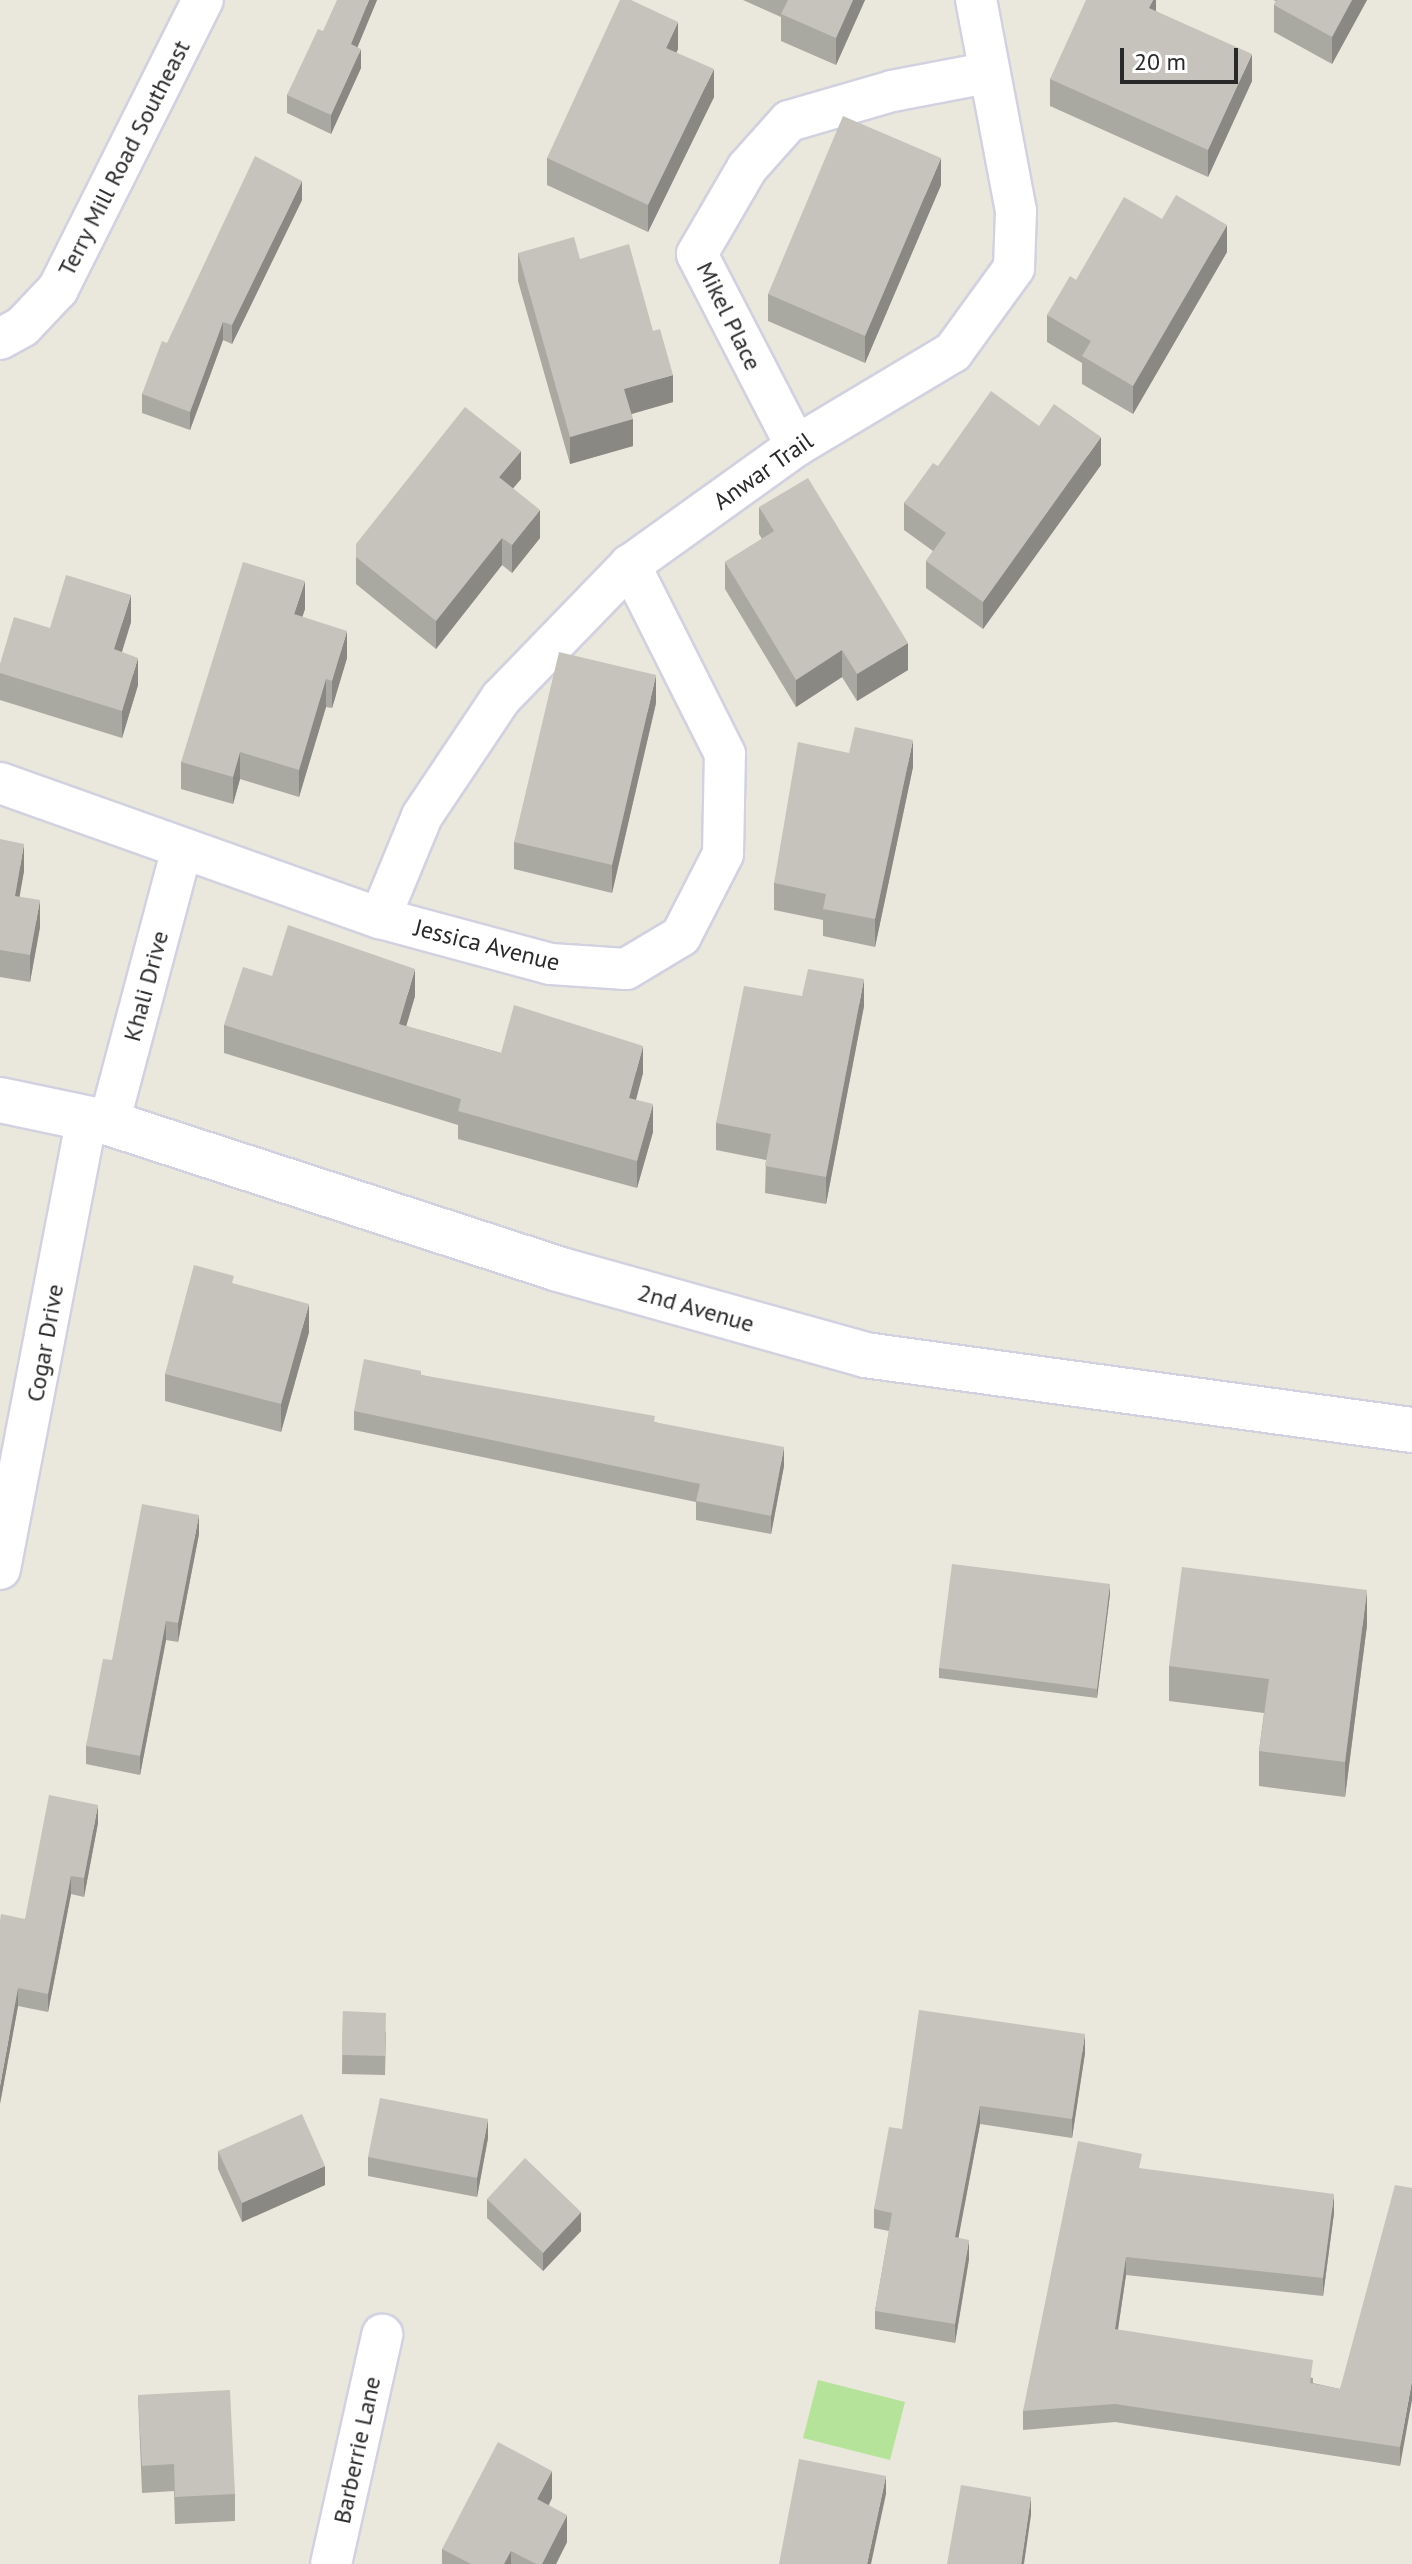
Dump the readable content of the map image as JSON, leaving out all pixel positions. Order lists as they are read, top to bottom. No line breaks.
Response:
{"streets":{"street":["Terry Mill Road Southeast","Mikel Place","Anwar Trail","Jessica Avenue","Khali Drive","2nd Avenue","Cogar Drive","Barberrie Lane"]},"crossings":[["Mikel Place","Anwar Trail"],["Anwar Trail","Jessica Avenue"],["Jessica Avenue","Khali Drive"],["Khali Drive","2nd Avenue"],["Khali Drive","Cogar Drive"],["2nd Avenue","Cogar Drive"]],"scale_bar":"20 m"}
